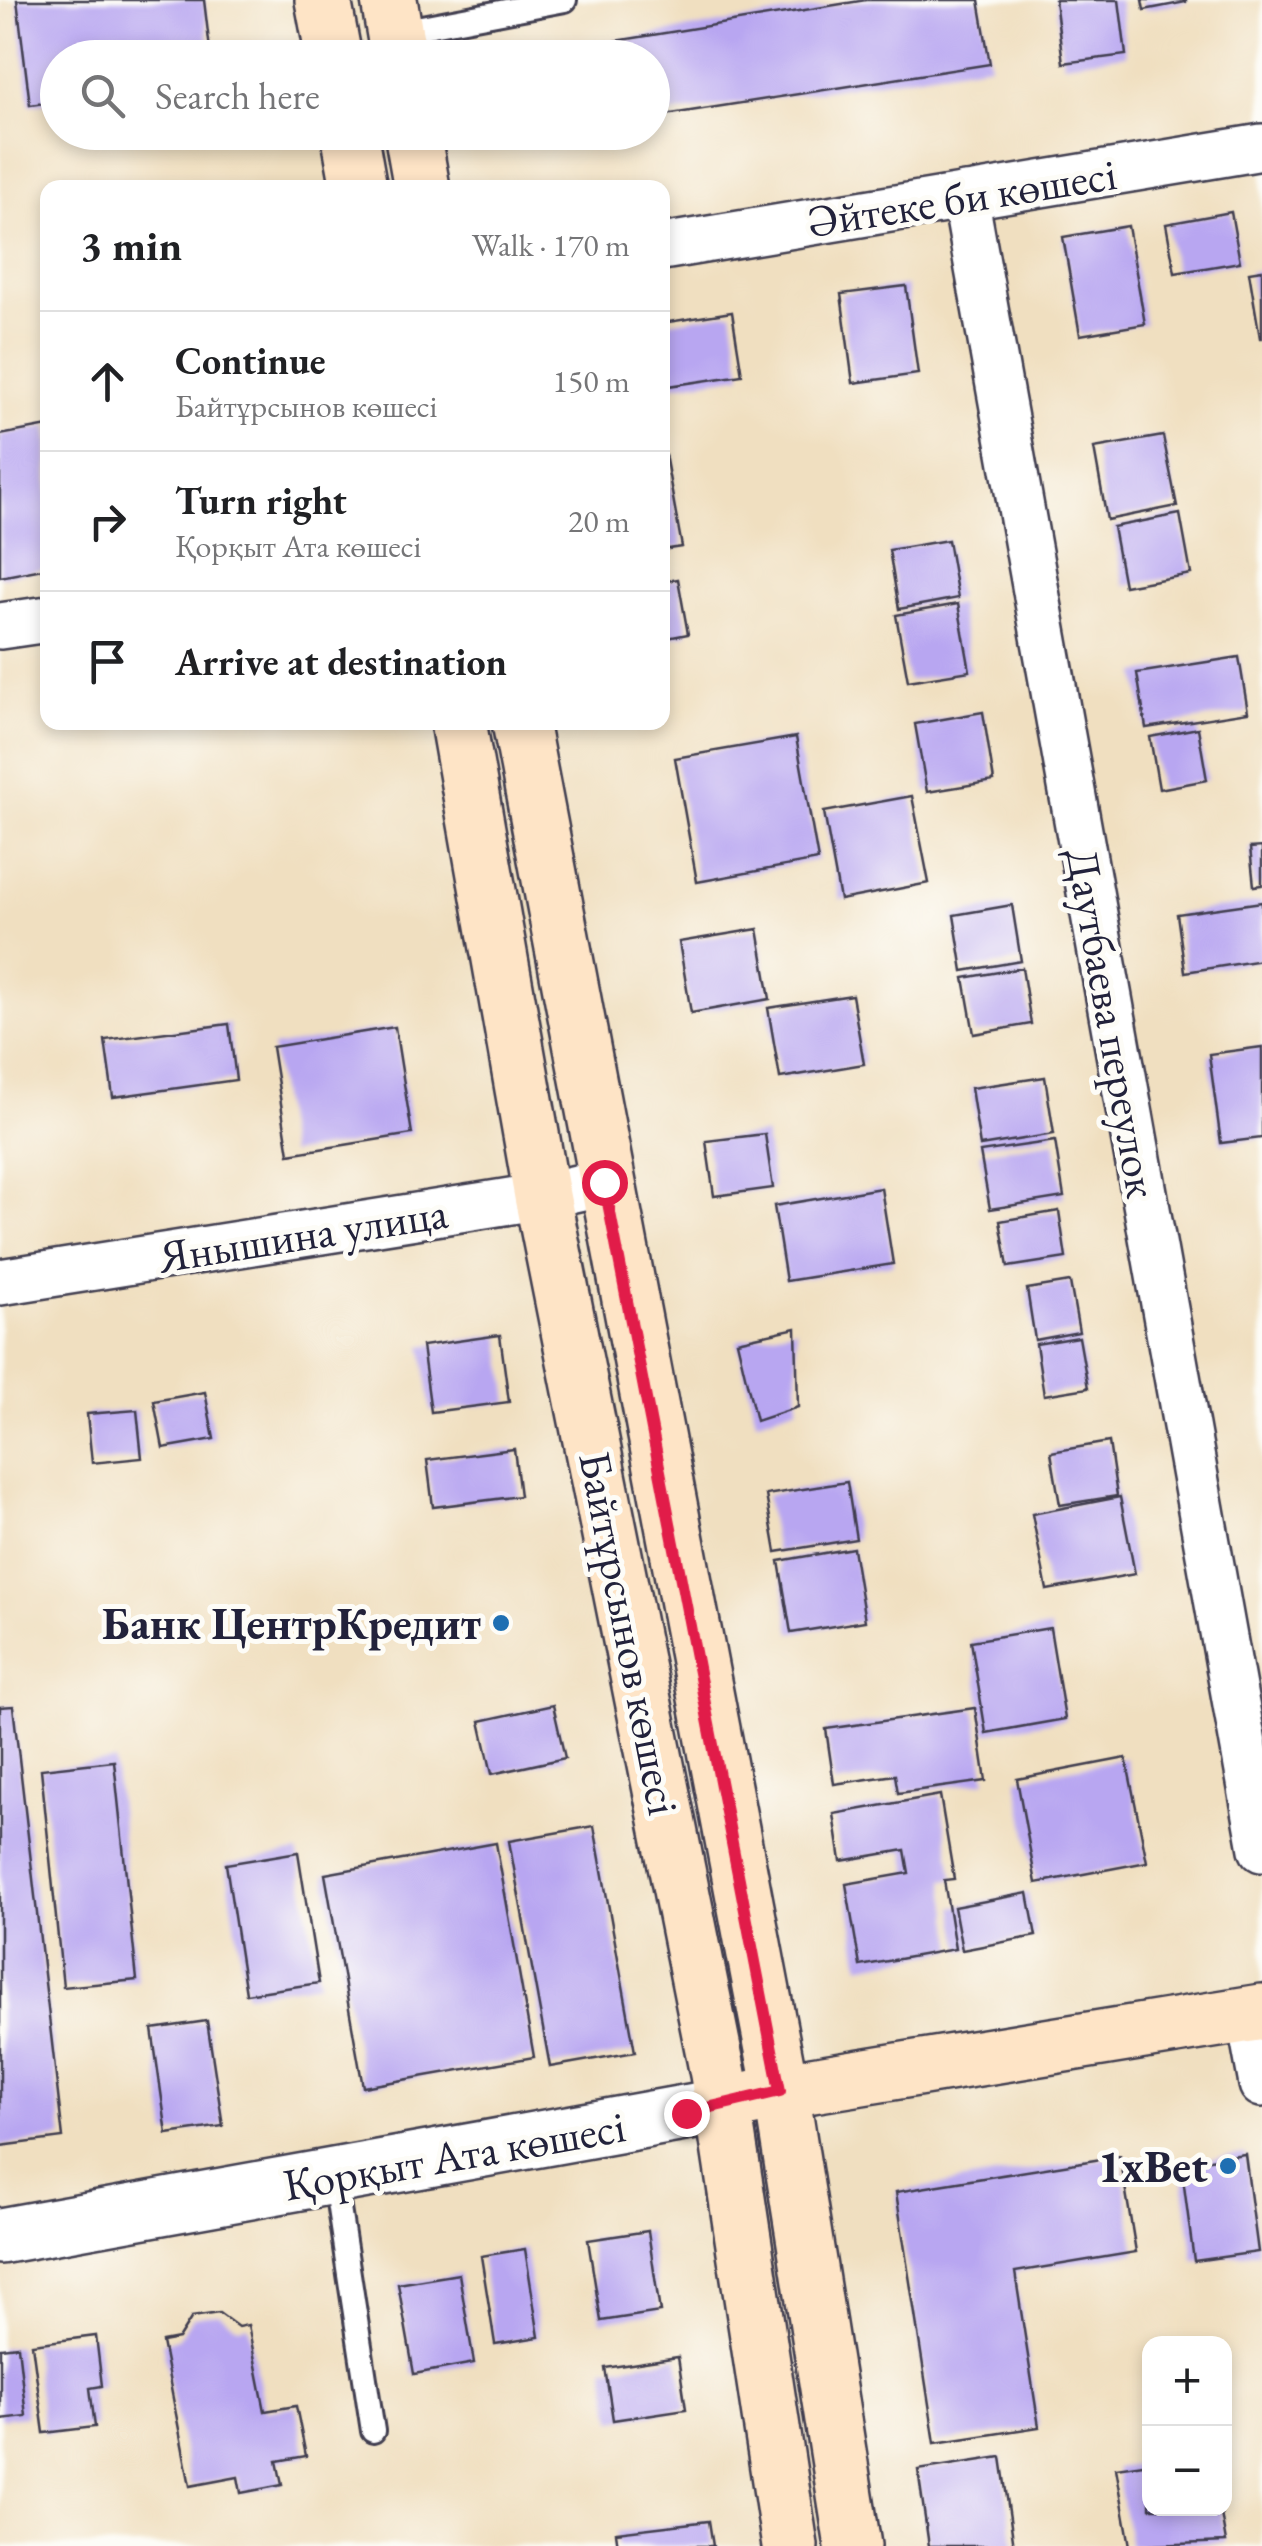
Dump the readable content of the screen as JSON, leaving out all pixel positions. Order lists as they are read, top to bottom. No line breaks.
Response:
{"streets":{"main road":["Байтұрсынов көшесі","Қорқыт Ата көшесі"],"street":["Әйтеке би көшесі","Даутбаева переулок","Янышина улица"]},"crossings":[["Әйтеке би көшесі","Даутбаева переулок"],["Янышина улица","Байтұрсынов көшесі"],["Байтұрсынов көшесі","Қорқыт Ата көшесі"]],"places":["Банк ЦентрКредит","1xBet"],"page":{"search":"Search here","heading":["3 min","Walk · 170 m"],"list":[["Continue","Байтұрсынов көшесі","150 m"],["Turn right","Қорқыт Ата көшесі","20 m"],"Arrive at destination"],"map_buttons":["+","−"]}}
